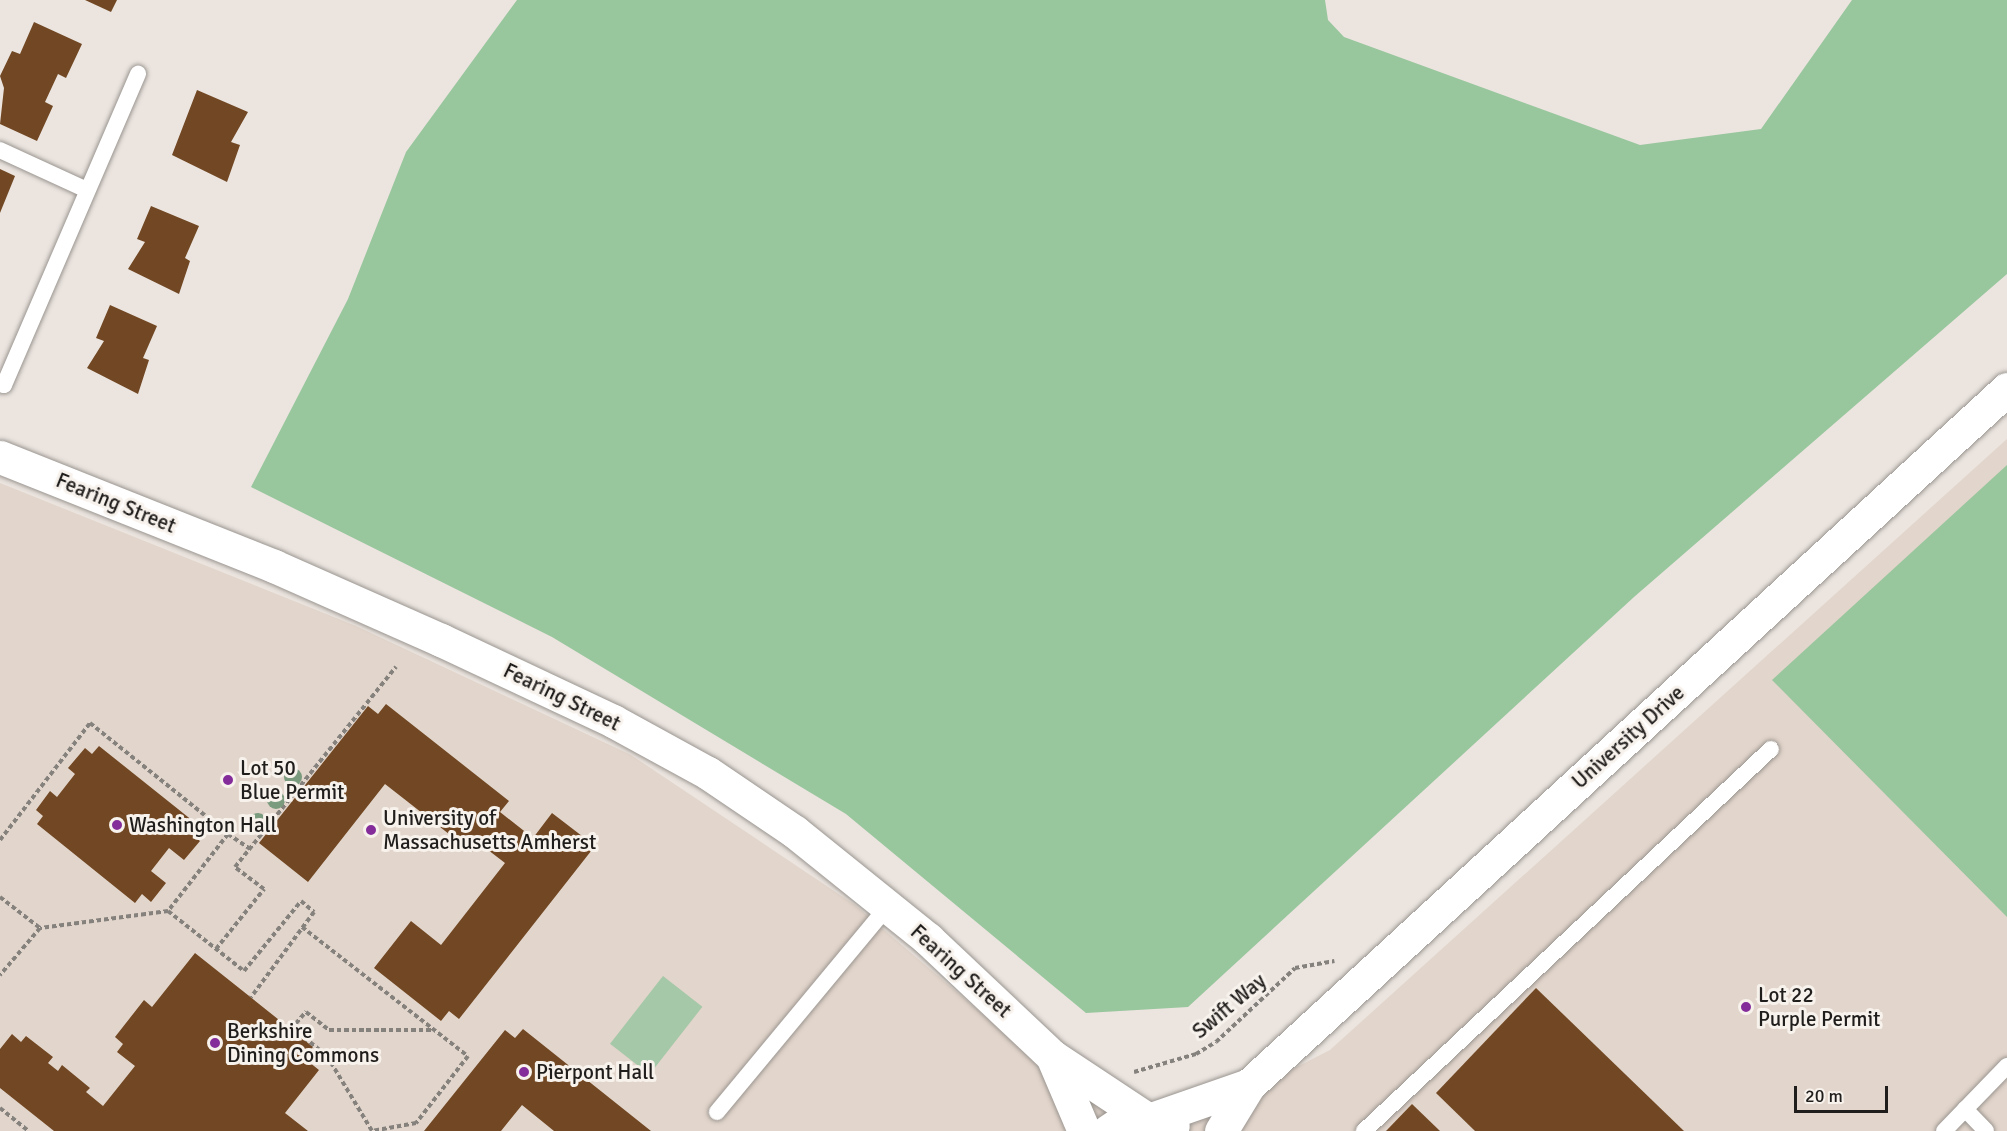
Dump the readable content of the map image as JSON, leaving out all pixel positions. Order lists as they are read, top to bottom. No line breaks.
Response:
{"streets":{"street":["Fearing Street","University Drive"],"path":["Swift Way"]},"crossings":[["Fearing Street","University Drive"]],"places":["Lot 50 Blue Permit","Washington Hall","University of Massachusetts Amherst","Lot 22 Purple Permit","Berkshire Dining Commons","Pierpont Hall"],"scale_bar":"20 m"}
